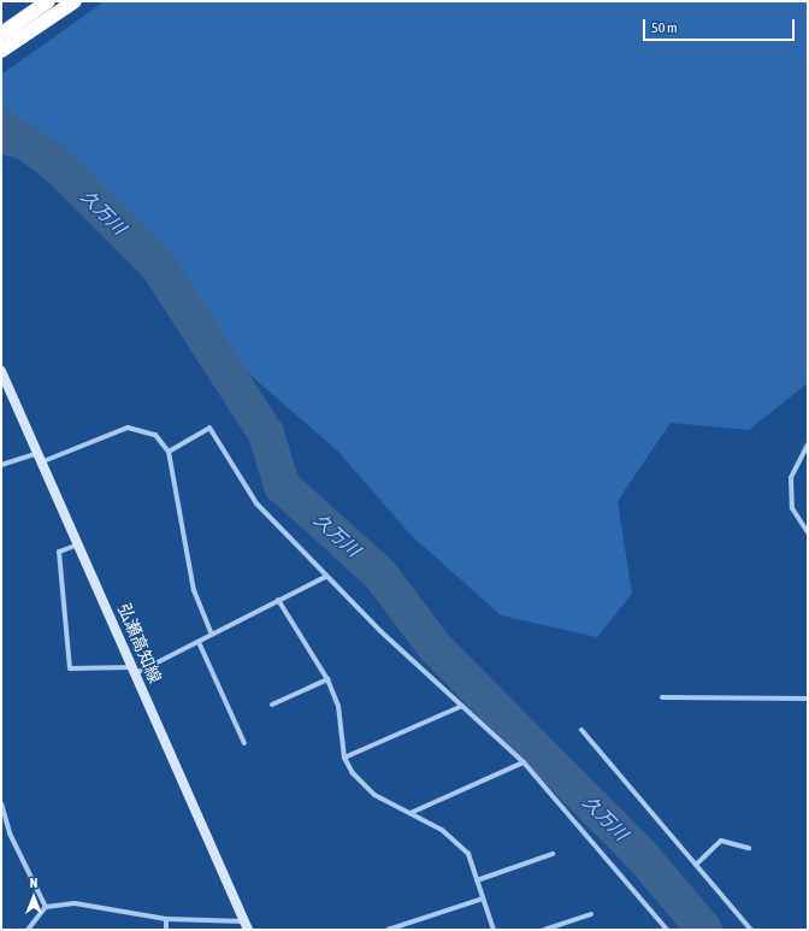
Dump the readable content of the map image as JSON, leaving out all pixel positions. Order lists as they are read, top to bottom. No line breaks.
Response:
{"streets":{"main road":["弘瀬高知線"]},"water":["久万川"],"scale_bar":"50 m","north":"top"}
